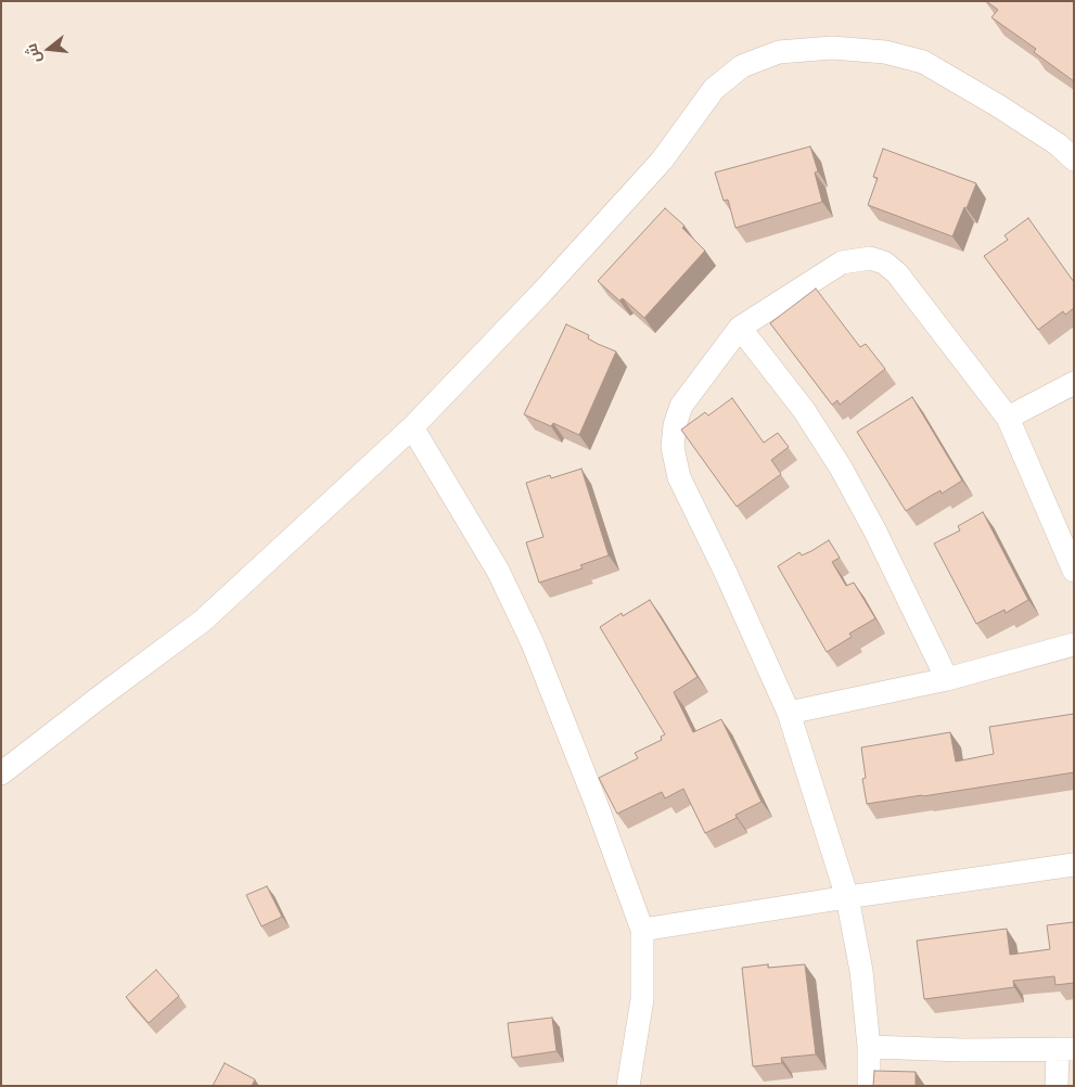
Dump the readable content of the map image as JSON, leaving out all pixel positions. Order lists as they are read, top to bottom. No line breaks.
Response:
{"north":"left"}
